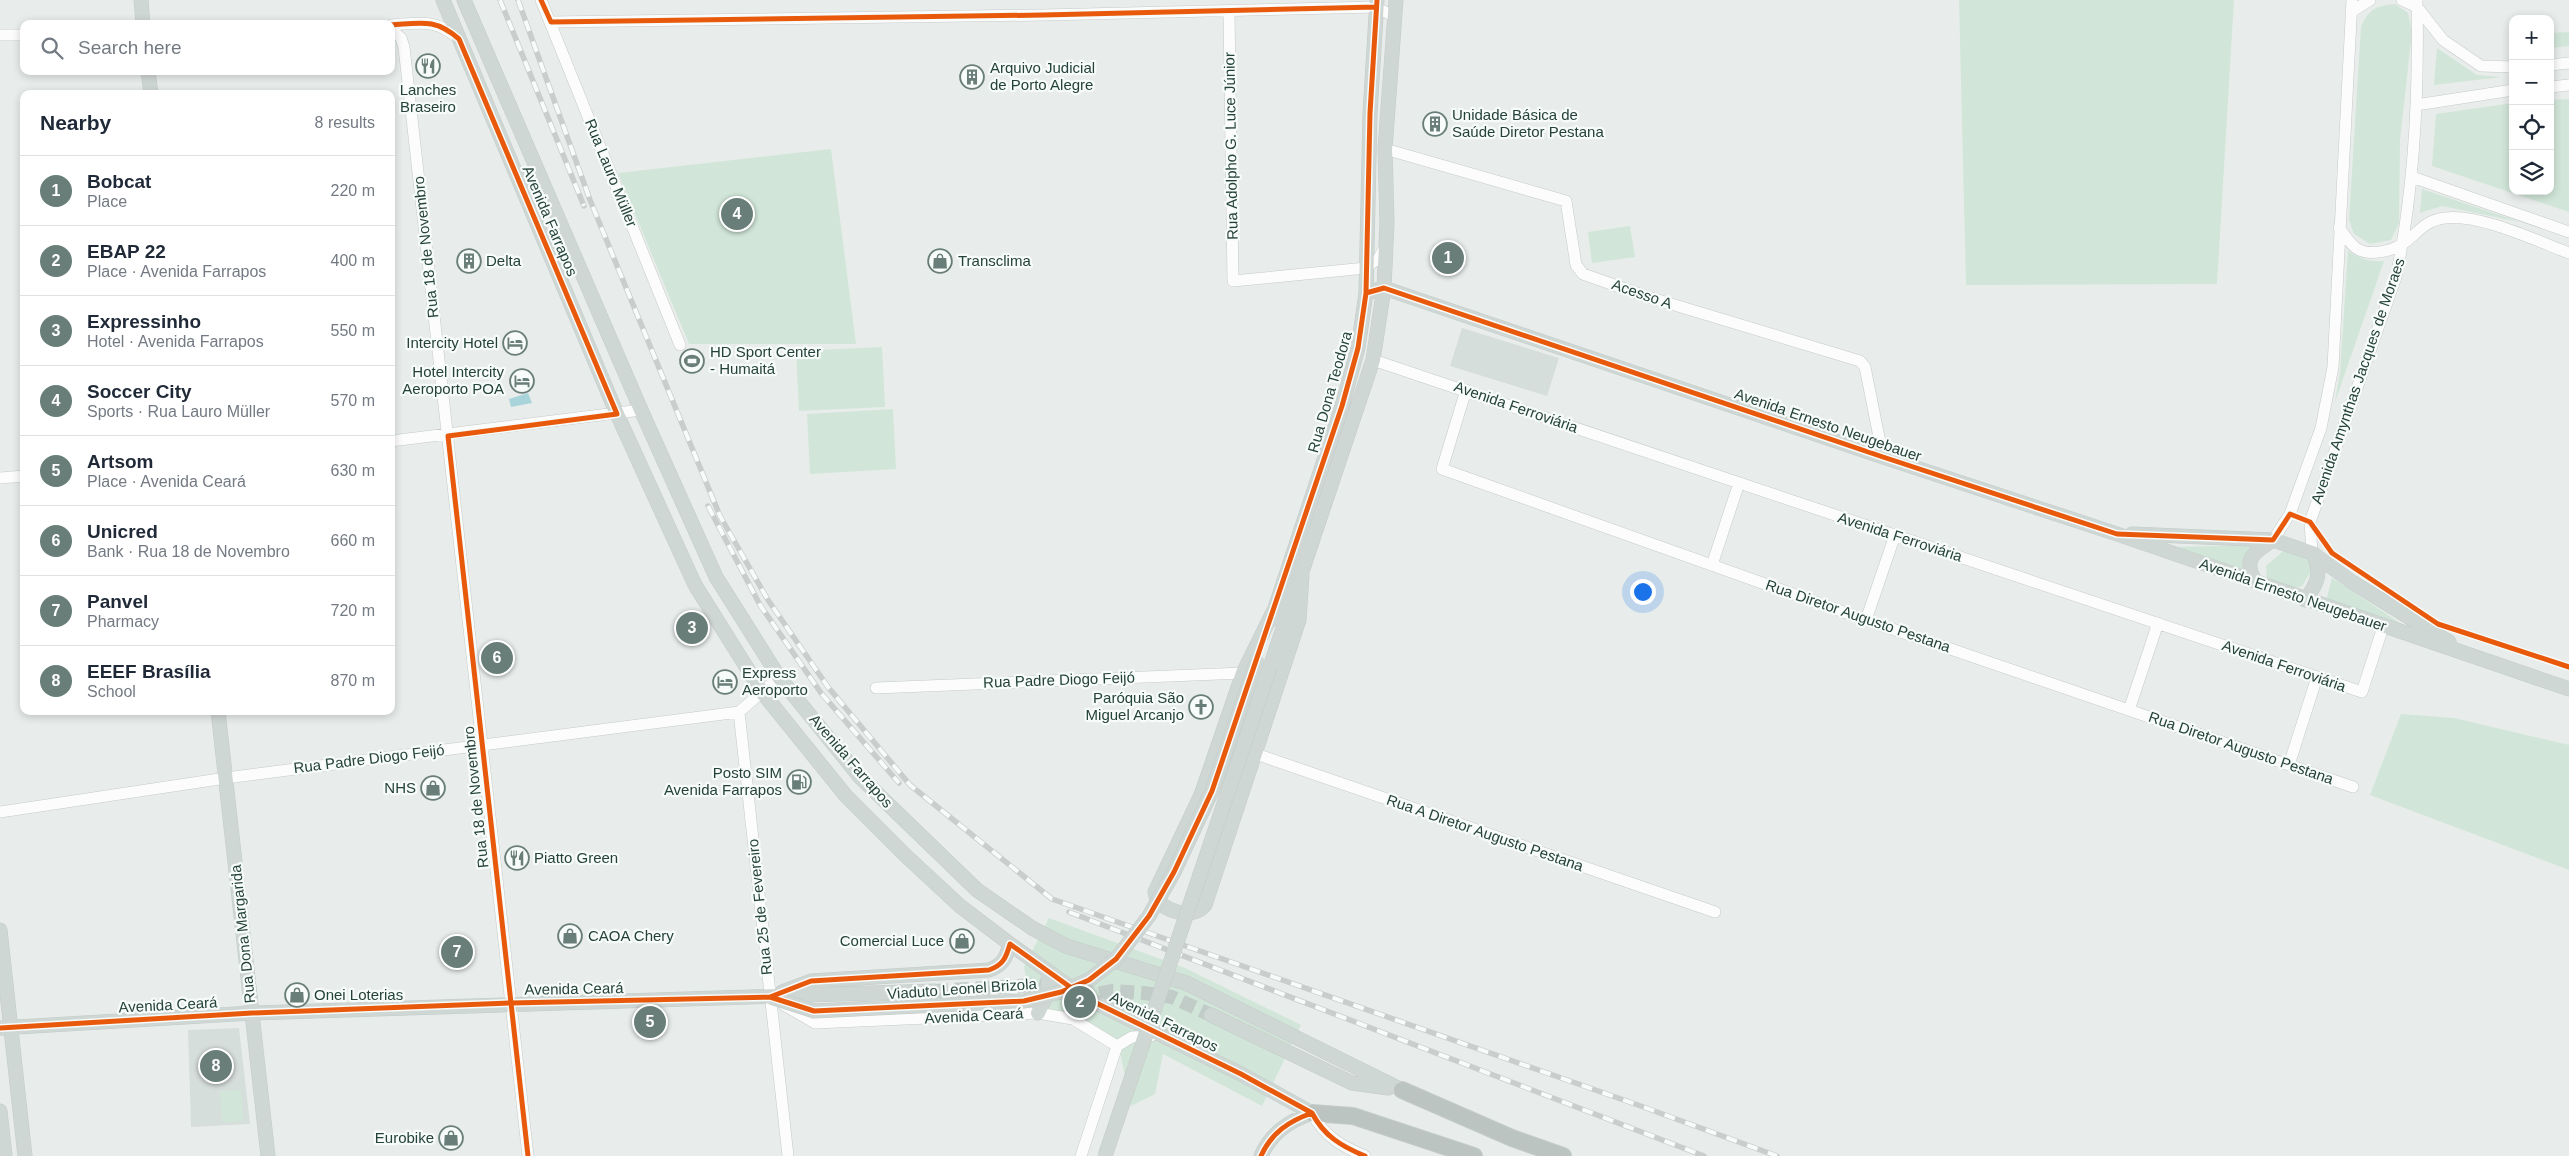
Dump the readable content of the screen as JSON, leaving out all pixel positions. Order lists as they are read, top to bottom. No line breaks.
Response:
{"streets":{"main road":["Avenida Farrapos","Rua Dona Teodora","Avenida Ernesto Neugebauer","Rua Dona Margarida","Avenida Ceará","Viaduto Leonel Brizola"],"street":["Rua Adolpho G. Luce Júnior","Rua Lauro Müller","Rua 18 de Novembro","Acesso A","Avenida Amynthas Jacques de Moraes","Avenida Ferroviária","Rua Diretor Augusto Pestana","Rua Padre Diogo Feijó","Rua A Diretor Augusto Pestana","Rua 25 de Fevereiro"]},"crossings":[["Rua Adolpho G. Luce Júnior","Rua Dona Teodora"],["Avenida Farrapos","Avenida Ceará"],["Rua 18 de Novembro","Rua Padre Diogo Feijó"],["Rua 18 de Novembro","Avenida Ceará"],["Acesso A","Rua Dona Teodora"],["Acesso A","Avenida Ernesto Neugebauer"],["Avenida Amynthas Jacques de Moraes","Avenida Ernesto Neugebauer"],["Rua Dona Teodora","Avenida Ferroviária"],["Rua Dona Teodora","Avenida Ernesto Neugebauer"],["Rua Dona Teodora","Viaduto Leonel Brizola"],["Avenida Ferroviária","Avenida Ernesto Neugebauer"],["Avenida Ferroviária","Rua Diretor Augusto Pestana"],["Rua Padre Diogo Feijó","Rua 25 de Fevereiro"],["Rua Padre Diogo Feijó","Rua Dona Margarida"],["Rua 25 de Fevereiro","Avenida Ceará"],["Rua 25 de Fevereiro","Viaduto Leonel Brizola"],["Rua Dona Margarida","Avenida Ceará"],["Avenida Ceará","Viaduto Leonel Brizola"]],"places":{"restaurant":["Lanches Braseiro","Piatto Green"],"building":["Arquivo Judicial de Porto Alegre","Unidade Básica de Saúde Diretor Pestana","Delta"],"shop":["Transclima","NHS","CAOA Chery","Comercial Luce","Onei Loterias","Eurobike"],"hotel":["Intercity Hotel","Hotel Intercity Aeroporto POA","Express Aeroporto"],"sports":["HD Sport Center - Humaitá"],"church":["Paróquia São Miguel Arcanjo"],"fuel station":["Posto SIM Avenida Farrapos"]},"page":{"map_buttons":["+","−"],"search":"Search here","heading":["Nearby","8 results"],"list":[{"mark":"1","name":"Bobcat","note":"Place","value":"220 m"},{"mark":"2","name":"EBAP 22","note":"Place · Avenida Farrapos","value":"400 m"},{"mark":"3","name":"Expressinho","note":"Hotel · Avenida Farrapos","value":"550 m"},{"mark":"4","name":"Soccer City","note":"Sports · Rua Lauro Müller","value":"570 m"},{"mark":"5","name":"Artsom","note":"Place · Avenida Ceará","value":"630 m"},{"mark":"6","name":"Unicred","note":"Bank · Rua 18 de Novembro","value":"660 m"},{"mark":"7","name":"Panvel","note":"Pharmacy","value":"720 m"},{"mark":"8","name":"EEEF Brasília","note":"School","value":"870 m"}],"pins":["4","1","3","6","7","2","5","8"]}}
